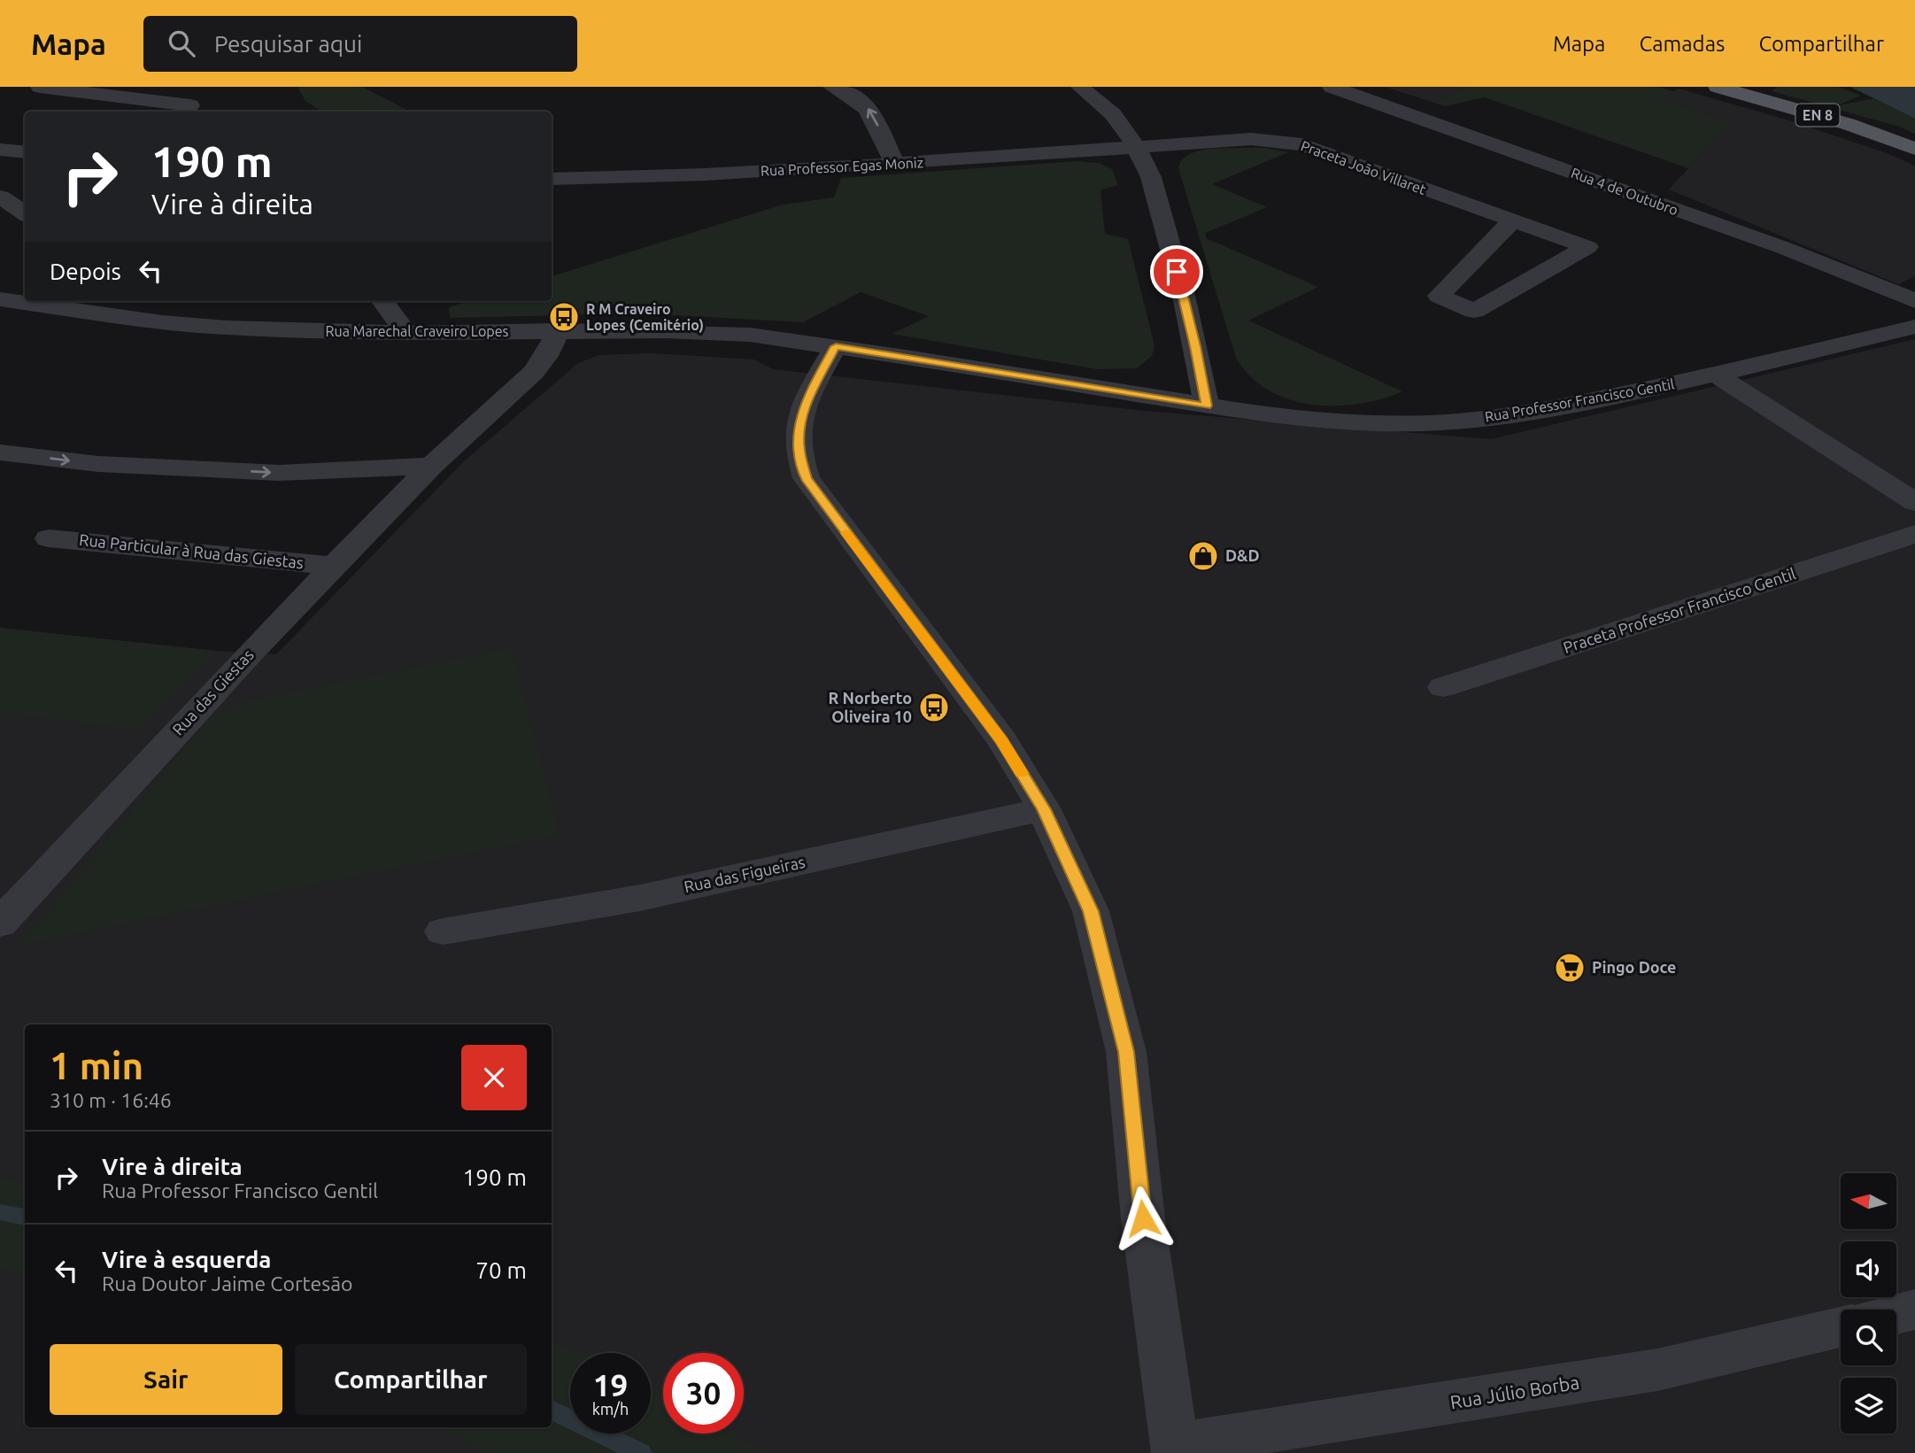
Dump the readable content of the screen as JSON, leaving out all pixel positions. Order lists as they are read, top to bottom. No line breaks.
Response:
{"streets":{"main road":["EN 8"],"street":["Rua Professor Egas Moniz","Praceta João Villaret","Rua 4 de Outubro","Rua Marechal Craveiro Lopes","Rua Professor Francisco Gentil","Rua Particular à Rua das Giestas","Praceta Professor Francisco Gentil","Rua das Giestas","Rua das Figueiras","Rua Júlio Borba"]},"crossings":[["Rua Professor Egas Moniz","Praceta João Villaret"],["Rua Marechal Craveiro Lopes","Rua Professor Francisco Gentil"],["Rua Marechal Craveiro Lopes","Rua das Giestas"],["Rua Particular à Rua das Giestas","Rua das Giestas"]],"places":{"bus stop":["R M Craveiro Lopes (Cemitério)","R Norberto Oliveira 10"],"shop":["D&D"],"supermarket":["Pingo Doce"]},"north":"left","page":{"header":"Mapa","search":"Pesquisar aqui","nav":["Mapa","Camadas","Compartilhar"],"turn":["190 m","Vire à direita"],"then":"Depois","heading":["1 min","310 m · 16:46"],"list":[{"name":"Vire à direita","note":"Rua Professor Francisco Gentil","value":"190 m"},{"name":"Vire à esquerda","note":"Rua Doutor Jaime Cortesão","value":"70 m"}],"buttons":["Sair","Compartilhar"],"speed":"19 km/h","limit":"30"}}
